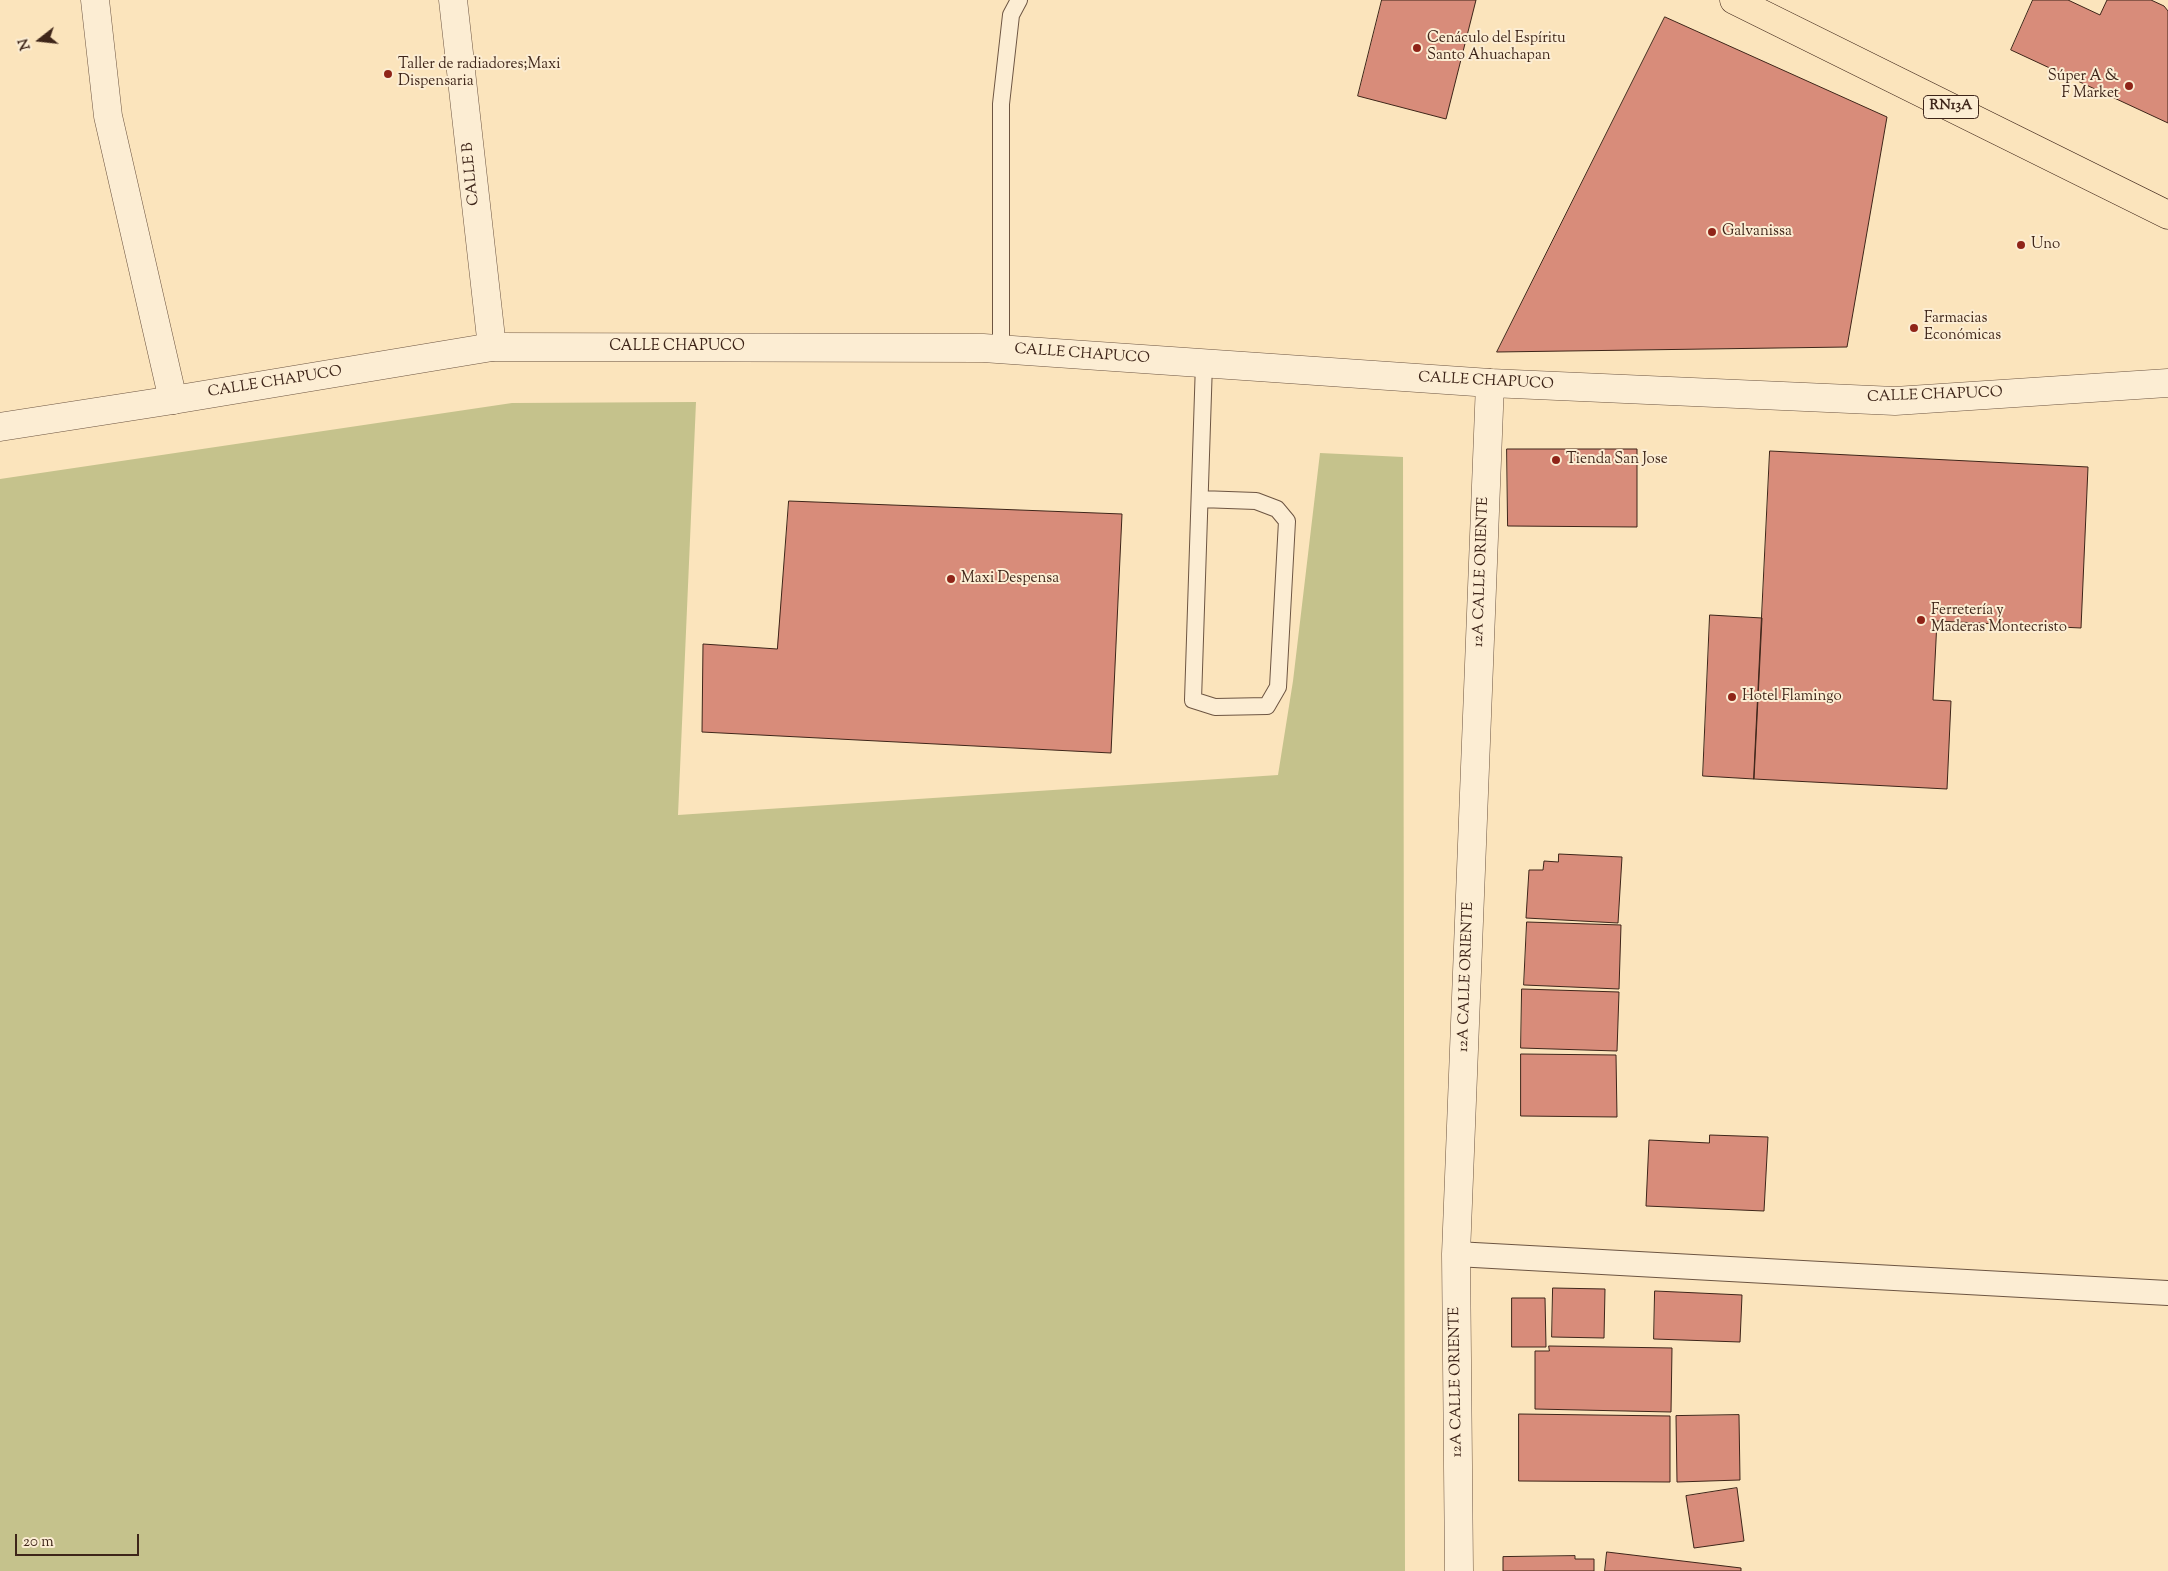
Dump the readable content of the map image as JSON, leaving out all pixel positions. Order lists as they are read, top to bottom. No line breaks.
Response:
{"streets":{"main road":["RN13A"],"street":["CALLE B","CALLE CHAPUCO","12A CALLE ORIENTE"]},"crossings":[["CALLE B","CALLE CHAPUCO"],["CALLE CHAPUCO","12A CALLE ORIENTE"]],"places":["Cenáculo del Espíritu Santo Ahuachapan","Taller de radiadores;Maxi Dispensaria","Súper A & F Market","Galvanissa","Uno","Farmacias Económicas","Tienda San Jose","Maxi Despensa","Ferretería y Maderas Montecristo","Hotel Flamingo"],"scale_bar":"20 m","north":"left"}
